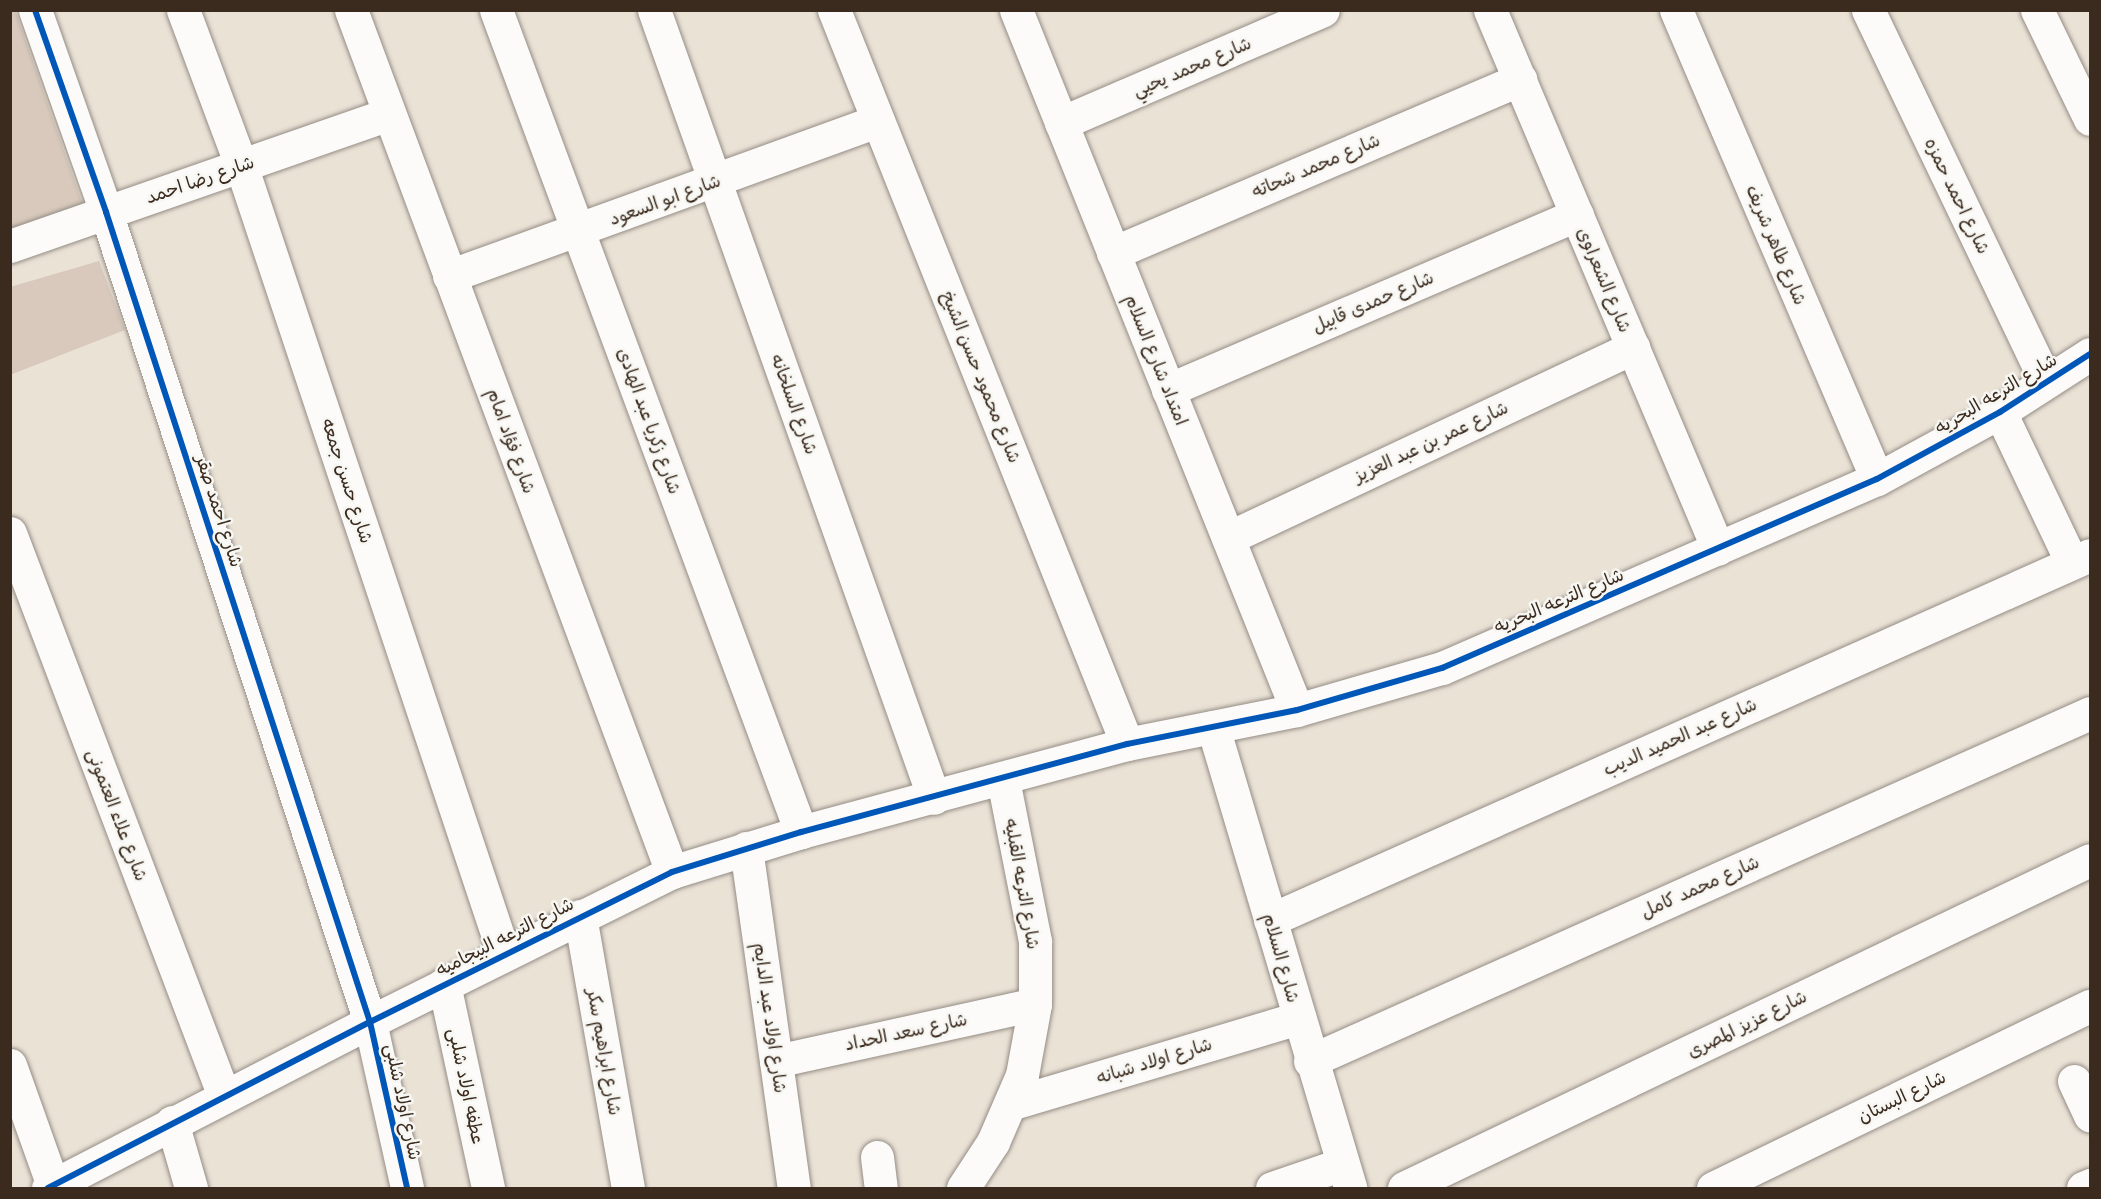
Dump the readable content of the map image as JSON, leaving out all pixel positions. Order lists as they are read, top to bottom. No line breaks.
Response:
{"streets":{"street":["شارع محمد يحيي","شارع محمد شحاته","شارع رضا احمد","شارع احمد حمزه","شارع ابو السعود","شارع طاهر شريف","شارع الشعراوى","شارع حمدى قابيل","امتداد شارع السلام","شارع محمود حسن الشيخ","شارع الترعه البحريه","شارع السلخانه","شارع زكريا عبد الهادى","شارع فؤاد امام","شارع عمر بن عبد العزيز","شارع حسن جمعه","شارع احمد صقر","شارع عبد الحميد الديب","شارع علاء العتمونى","شارع الترعه القبليه","شارع محمد كامل","شارع الترعه البيجاميه","شارع السلام","شارع اولاد عبد الدايم","شارع عزيز المصرى","شارع سعد الحداد","شارع ابراهيم سكر","شارع اولاد شبانه","عطفه اولاد شلبى","شارع البستان","شارع اولاد شلبى"]},"crossings":[["شارع محمد يحيي","امتداد شارع السلام"],["شارع محمد شحاته","شارع الشعراوى"],["شارع محمد شحاته","امتداد شارع السلام"],["شارع رضا احمد","شارع فؤاد امام"],["شارع رضا احمد","شارع حسن جمعه"],["شارع رضا احمد","شارع احمد صقر"],["شارع احمد حمزه","شارع الترعه البحريه"],["شارع ابو السعود","شارع محمود حسن الشيخ"],["شارع ابو السعود","شارع السلخانه"],["شارع ابو السعود","شارع زكريا عبد الهادى"],["شارع ابو السعود","شارع فؤاد امام"],["شارع طاهر شريف","شارع الترعه البحريه"],["شارع الشعراوى","شارع حمدى قابيل"],["شارع الشعراوى","شارع الترعه البحريه"],["شارع الشعراوى","شارع عمر بن عبد العزيز"],["شارع حمدى قابيل","امتداد شارع السلام"],["امتداد شارع السلام","شارع الترعه البحريه"],["امتداد شارع السلام","شارع عمر بن عبد العزيز"],["شارع محمود حسن الشيخ","شارع الترعه البحريه"],["شارع الترعه البحريه","شارع الترعه القبليه"],["شارع الترعه البحريه","شارع الترعه البيجاميه"],["شارع الترعه البحريه","شارع السلام"],["شارع السلخانه","شارع الترعه البيجاميه"],["شارع زكريا عبد الهادى","شارع الترعه البيجاميه"],["شارع فؤاد امام","شارع الترعه البيجاميه"],["شارع حسن جمعه","شارع الترعه البيجاميه"],["شارع احمد صقر","شارع الترعه البيجاميه"],["شارع احمد صقر","شارع اولاد شلبى"],["شارع عبد الحميد الديب","شارع السلام"],["شارع علاء العتمونى","شارع الترعه البيجاميه"],["شارع الترعه القبليه","شارع الترعه البيجاميه"],["شارع الترعه القبليه","شارع سعد الحداد"],["شارع الترعه القبليه","شارع اولاد شبانه"],["شارع محمد كامل","شارع السلام"],["شارع الترعه البيجاميه","شارع اولاد عبد الدايم"],["شارع الترعه البيجاميه","شارع ابراهيم سكر"],["شارع الترعه البيجاميه","عطفه اولاد شلبى"],["شارع الترعه البيجاميه","شارع اولاد شلبى"],["شارع السلام","شارع اولاد شبانه"],["شارع اولاد عبد الدايم","شارع سعد الحداد"]]}
